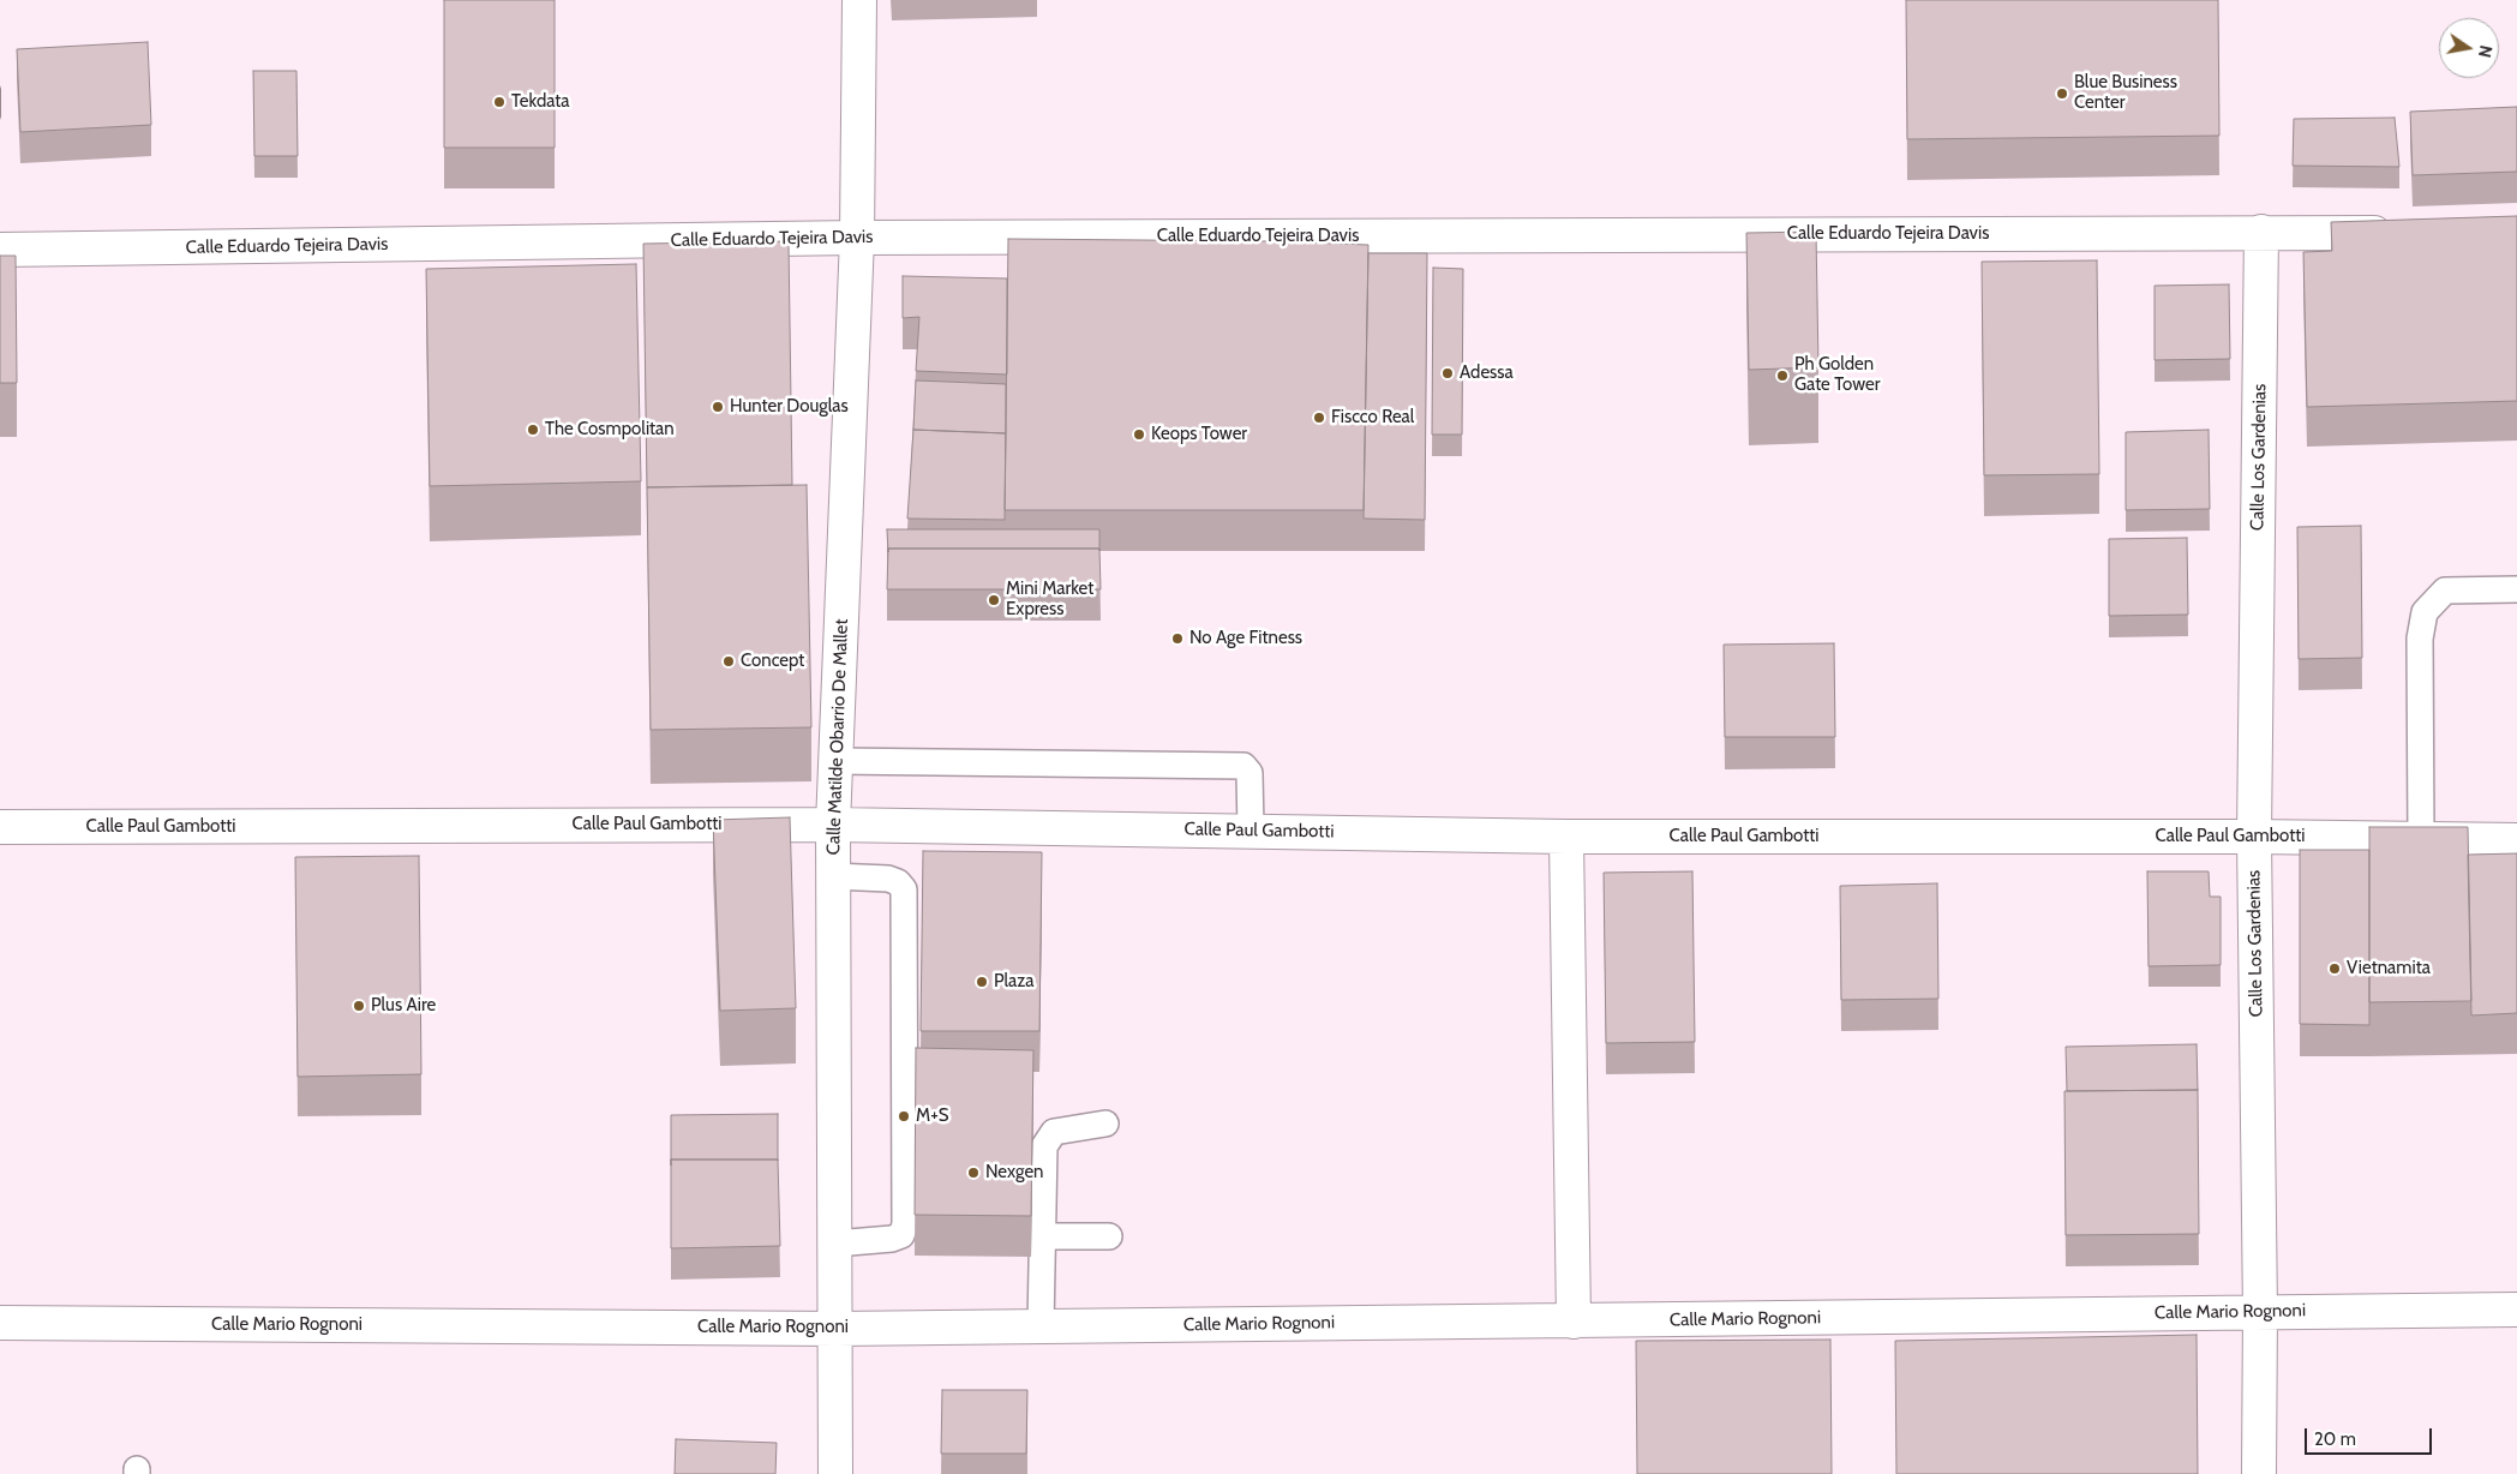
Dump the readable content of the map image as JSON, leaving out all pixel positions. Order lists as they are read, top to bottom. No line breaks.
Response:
{"streets":{"street":["Calle Eduardo Tejeira Davis","Calle Los Gardenias","Calle Matilde Obarrio De Mallet","Calle Paul Gambotti","Calle Mario Rognoni"]},"crossings":[["Calle Eduardo Tejeira Davis","Calle Los Gardenias"],["Calle Eduardo Tejeira Davis","Calle Matilde Obarrio De Mallet"],["Calle Los Gardenias","Calle Paul Gambotti"],["Calle Los Gardenias","Calle Mario Rognoni"],["Calle Matilde Obarrio De Mallet","Calle Paul Gambotti"],["Calle Matilde Obarrio De Mallet","Calle Mario Rognoni"]],"places":["Blue Business Center","Tekdata","Adessa","Ph Golden Gate Tower","Hunter Douglas","Fiscco Real","The Cosmpolitan","Keops Tower","Mini Market Express","No Age Fitness","Concept","Vietnamita","Plaza","Plus Aire","M+S","Nexgen"],"scale_bar":"20 m","north":"right"}
